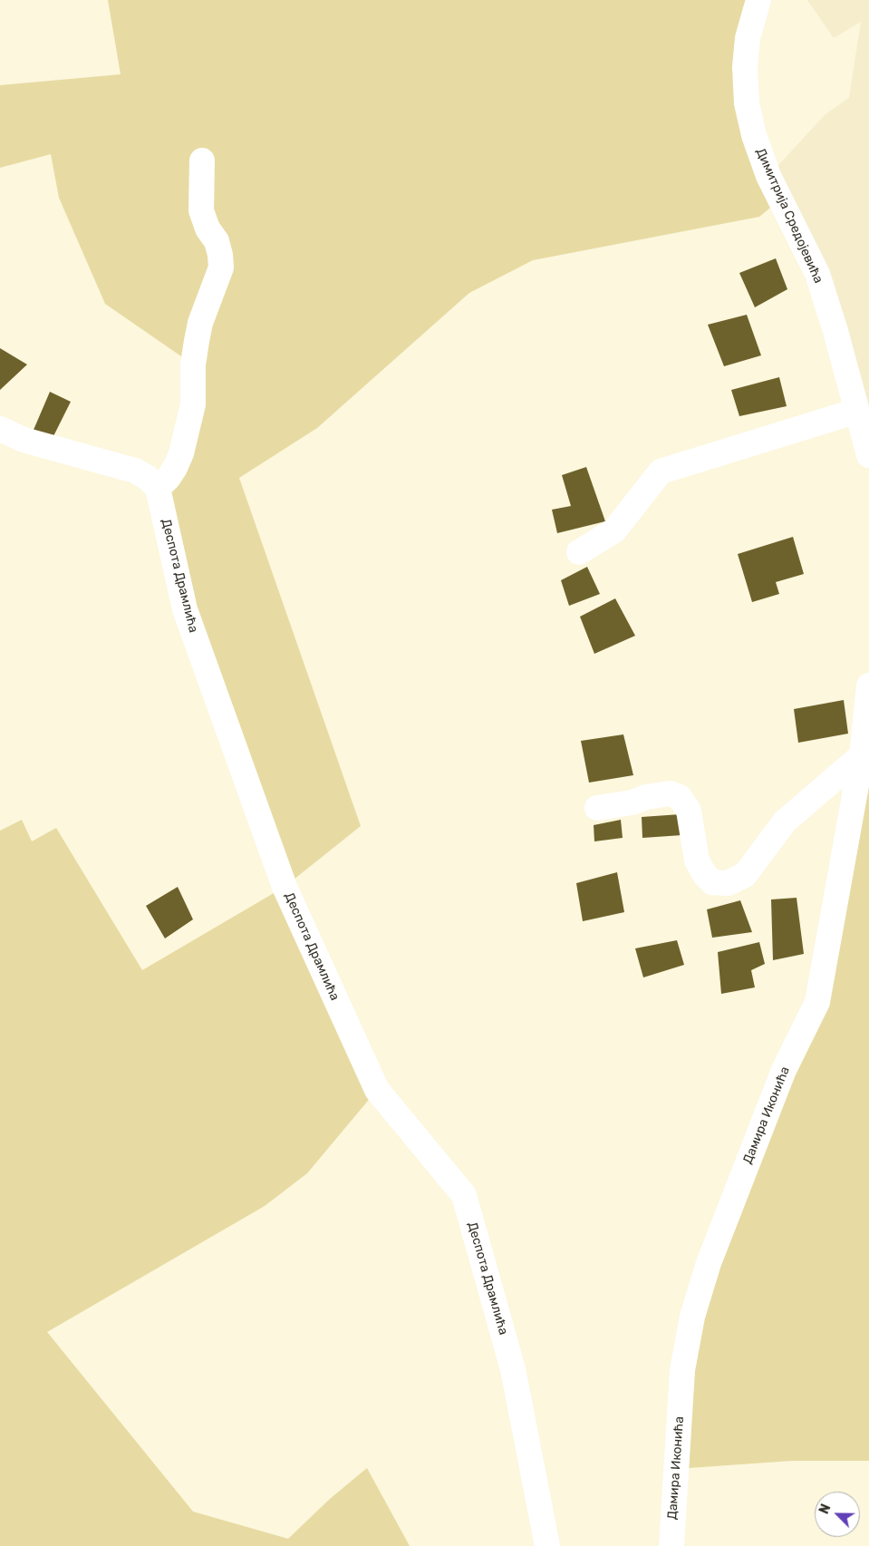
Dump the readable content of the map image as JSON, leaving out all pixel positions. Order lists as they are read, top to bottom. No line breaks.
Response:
{"streets":{"street":["Димитрија Средојевића","Деспота Драмлића","Дамира Иконића"]},"north":"top left"}
